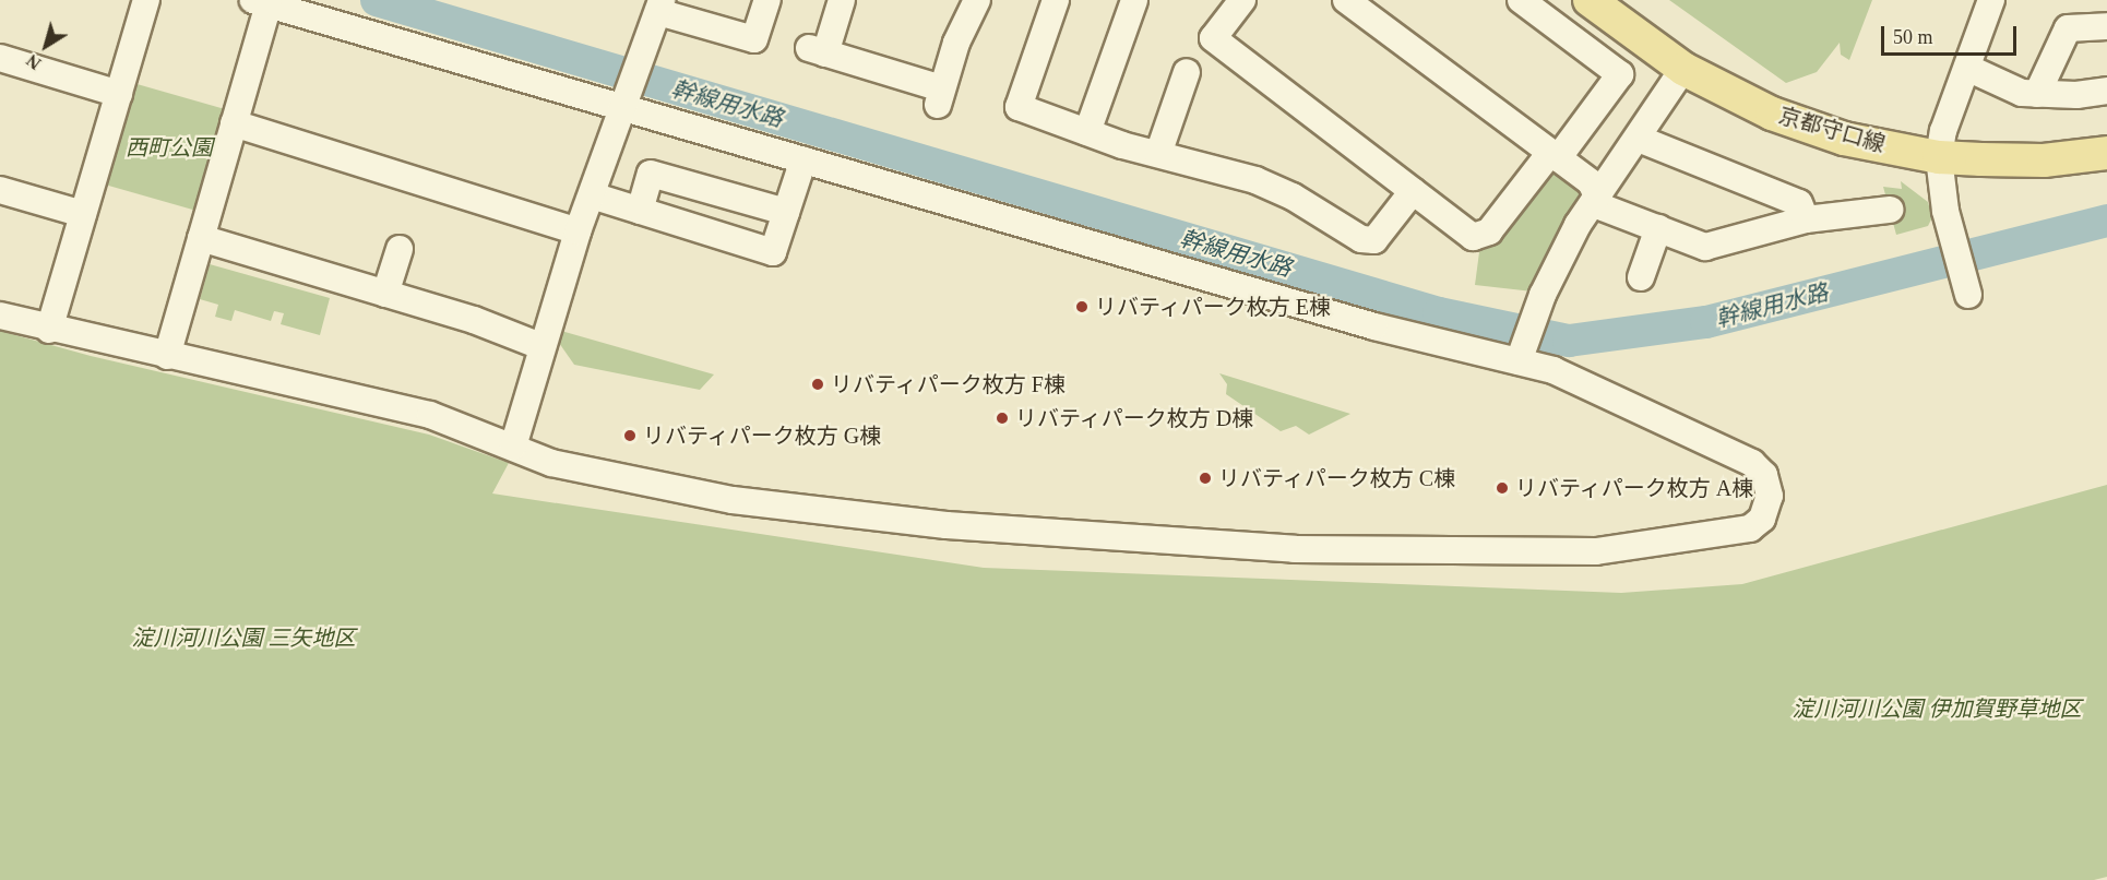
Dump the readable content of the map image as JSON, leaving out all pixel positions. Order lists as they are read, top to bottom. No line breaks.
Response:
{"streets":{"main road":["京都守口線"]},"water":["幹線用水路"],"parks":["西町公園","淀川河川公園 三矢地区","淀川河川公園 伊加賀野草地区"],"places":["リバティパーク枚方 E棟","リバティパーク枚方 F棟","リバティパーク枚方 D棟","リバティパーク枚方 G棟","リバティパーク枚方 C棟","リバティパーク枚方 A棟"],"scale_bar":"50 m","north":"bottom left"}
